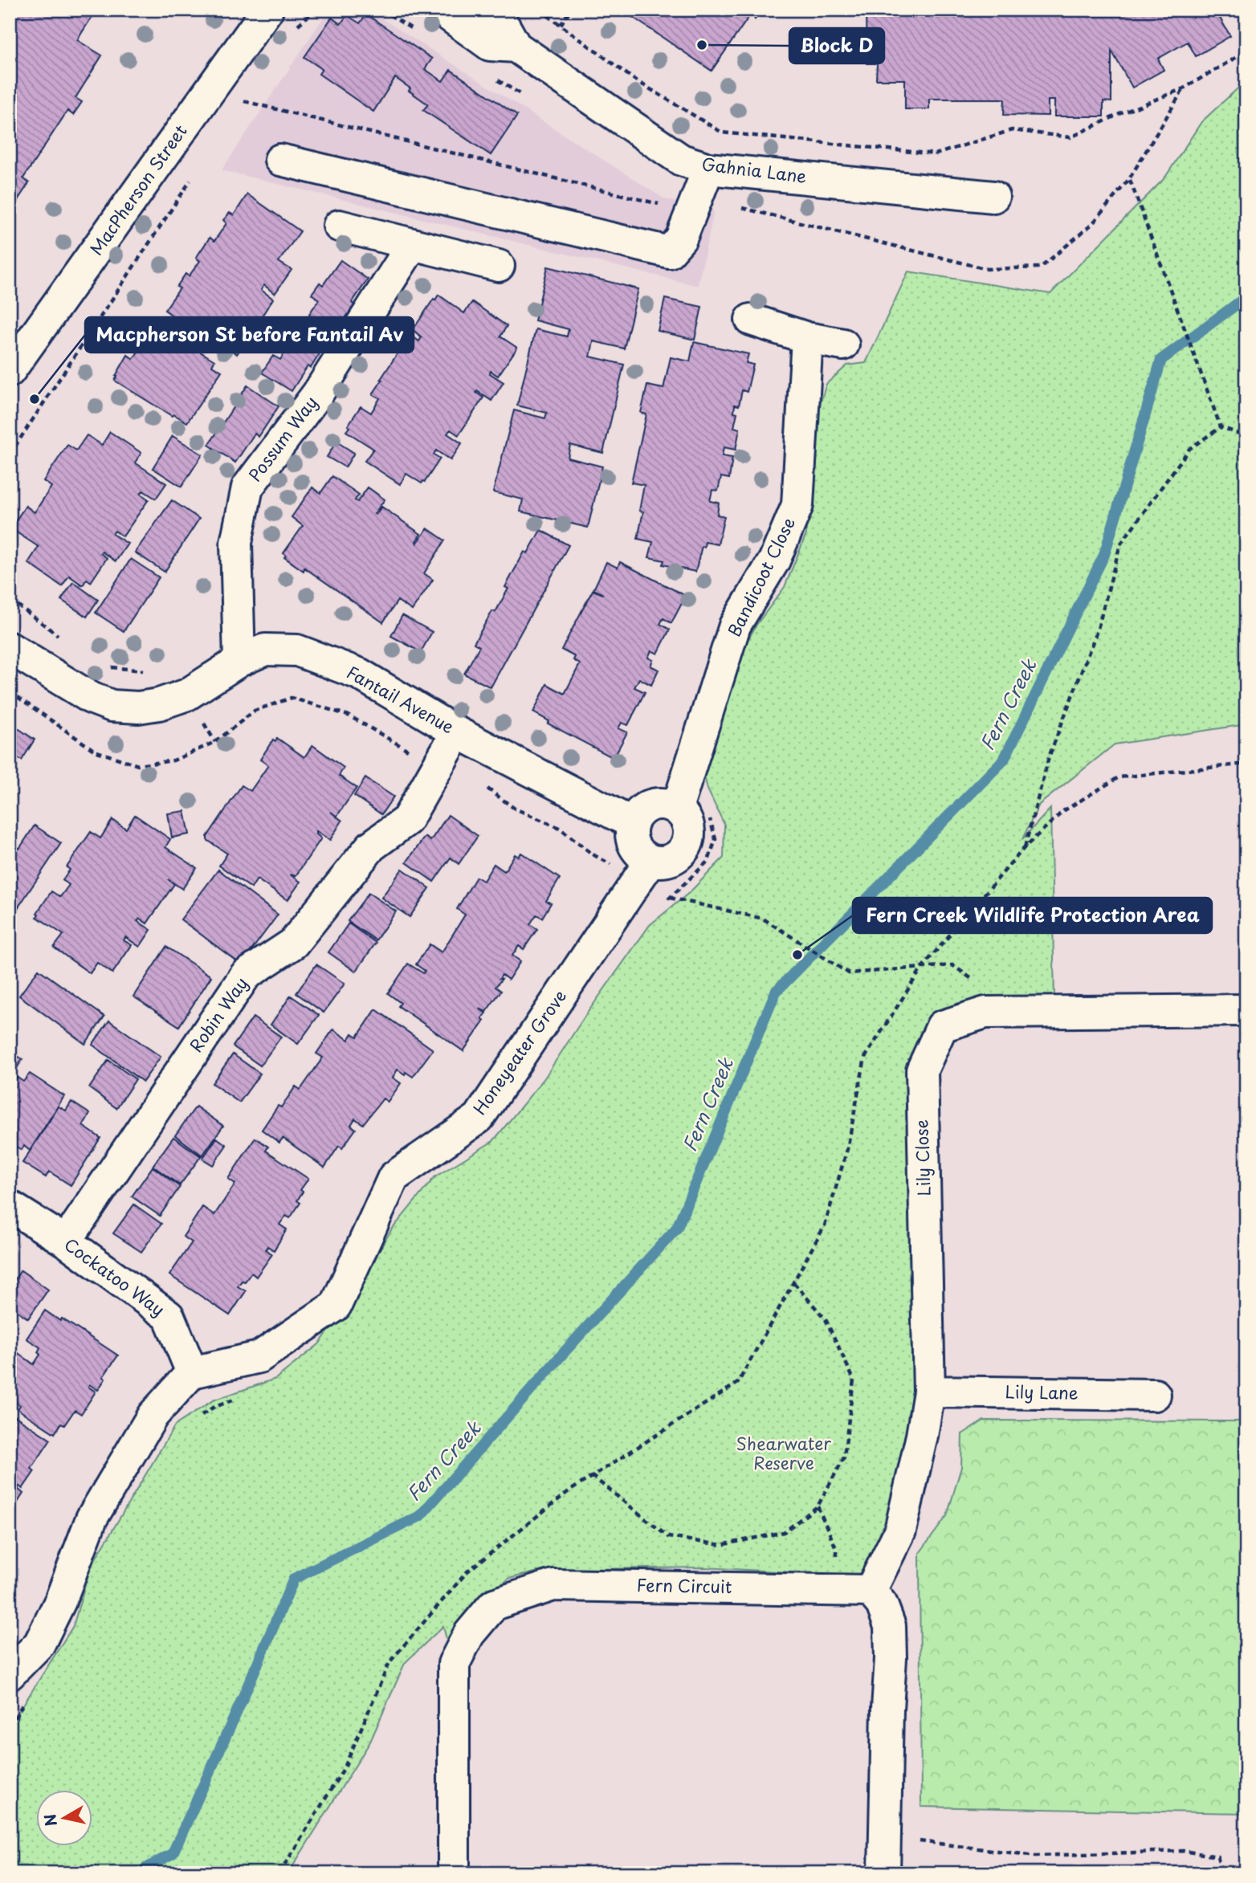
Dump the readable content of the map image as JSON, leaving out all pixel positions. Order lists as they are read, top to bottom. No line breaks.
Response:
{"streets":{"street":["Gahnia Lane","MacPherson Street","Possum Way","Bandicoot Close","Fantail Avenue","Robin Way","Honeyeater Grove","Lily Close","Cockatoo Way","Lily Lane","Fern Circuit"]},"crossings":[["Possum Way","Fantail Avenue"],["Bandicoot Close","Fantail Avenue"],["Bandicoot Close","Honeyeater Grove"],["Fantail Avenue","Robin Way"],["Fantail Avenue","Honeyeater Grove"],["Robin Way","Cockatoo Way"],["Honeyeater Grove","Cockatoo Way"],["Lily Close","Lily Lane"],["Lily Close","Fern Circuit"]],"water":["Fern Creek"],"parks":["Shearwater Reserve"],"places":["Block D","Macpherson St before Fantail Av","Fern Creek Wildlife Protection Area"],"north":"left"}
